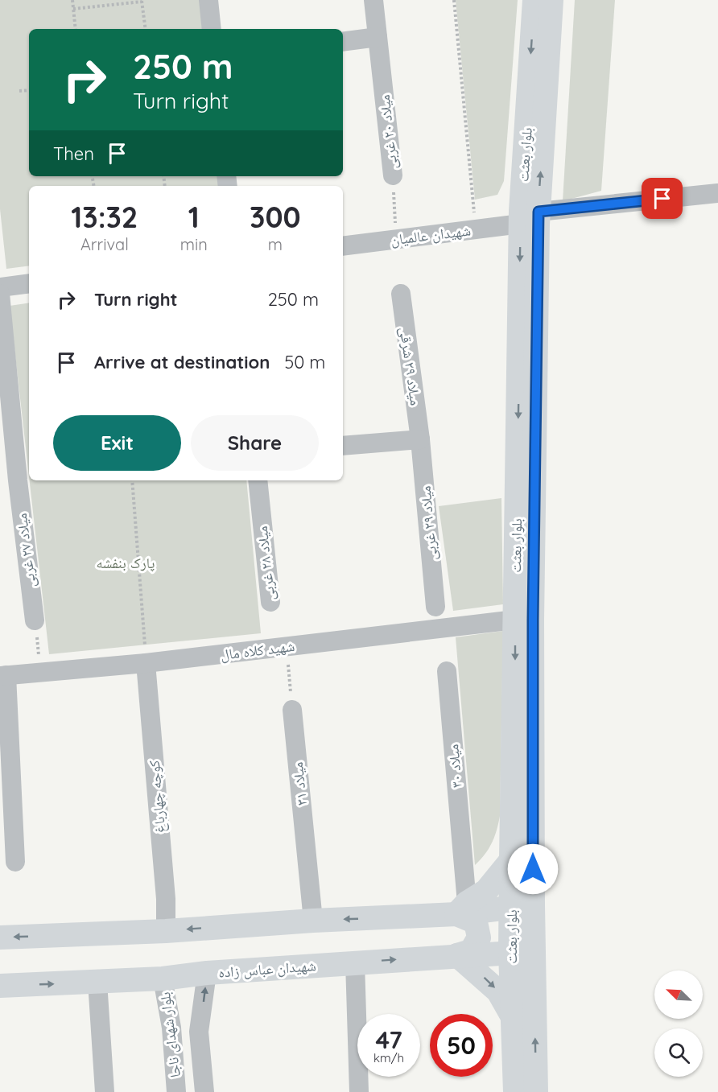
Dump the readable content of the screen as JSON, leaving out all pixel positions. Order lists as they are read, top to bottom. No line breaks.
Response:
{"streets":{"main road":["بلوار بعثت","شهیدان عباس زاده"],"street":["میلاد ۲۰ غربی","شهیدان عالمیان","میلاد ۲۹ شرقی","میلاد ۲۹ غربی","میلاد ۲۷ غربی","میلاد ۲۸ غربی","شهید کلاه مال","میلاد ۳۰","میلاد ۳۱","کوچه چهارباغ","بلوار شهدای ناجا"]},"crossings":[["بلوار بعثت","شهیدان عالمیان"],["بلوار بعثت","شهید کلاه مال"],["بلوار بعثت","شهیدان عباس زاده"],["میلاد ۲۹ شرقی","میلاد ۲۹ غربی"],["شهید کلاه مال","کوچه چهارباغ"],["شهیدان عباس زاده","بلوار شهدای ناجا"]],"parks":["پارک بنفشه"],"north":"top left","page":{"turn":["250 m","Turn right"],"then":"Then","eta":["13:32","Arrival","1","min","300","m"],"list":[{"name":"Turn right","value":"250 m"},{"name":"Arrive at destination","value":"50 m"}],"buttons":["Exit","Share"],"speed":"47 km/h","limit":"50"}}
